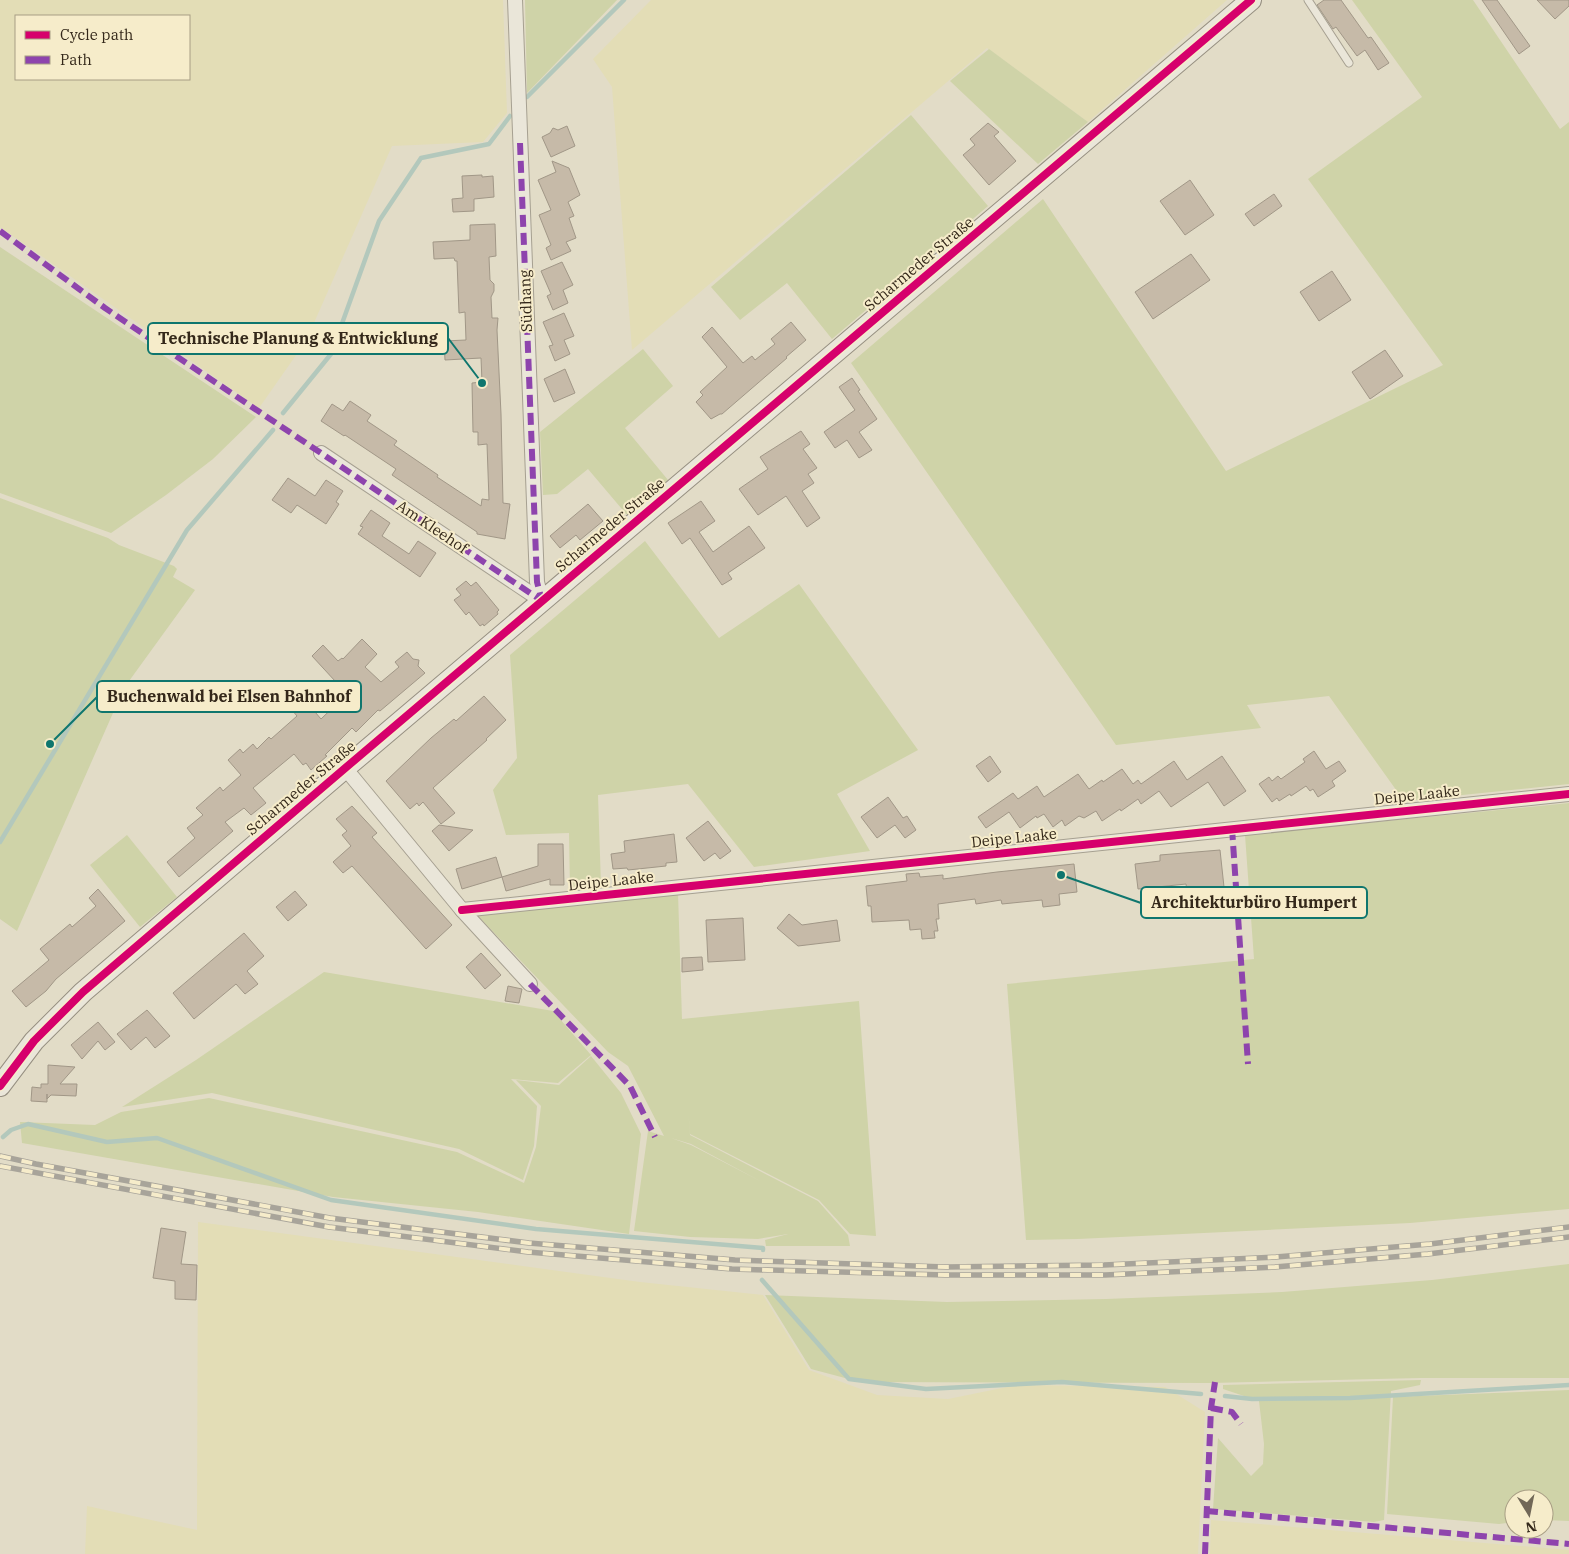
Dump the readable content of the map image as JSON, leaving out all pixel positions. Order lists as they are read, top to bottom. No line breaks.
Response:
{"streets":{"street":["Scharmeder Straße","Südhang","Am Kleehof","Deipe Laake"]},"crossings":[["Scharmeder Straße","Südhang"],["Scharmeder Straße","Am Kleehof"],["Südhang","Am Kleehof"]],"places":["Technische Planung & Entwicklung","Buchenwald bei Elsen Bahnhof","Architekturbüro Humpert"],"legend":["Cycle path","Path"],"north":"bottom"}
